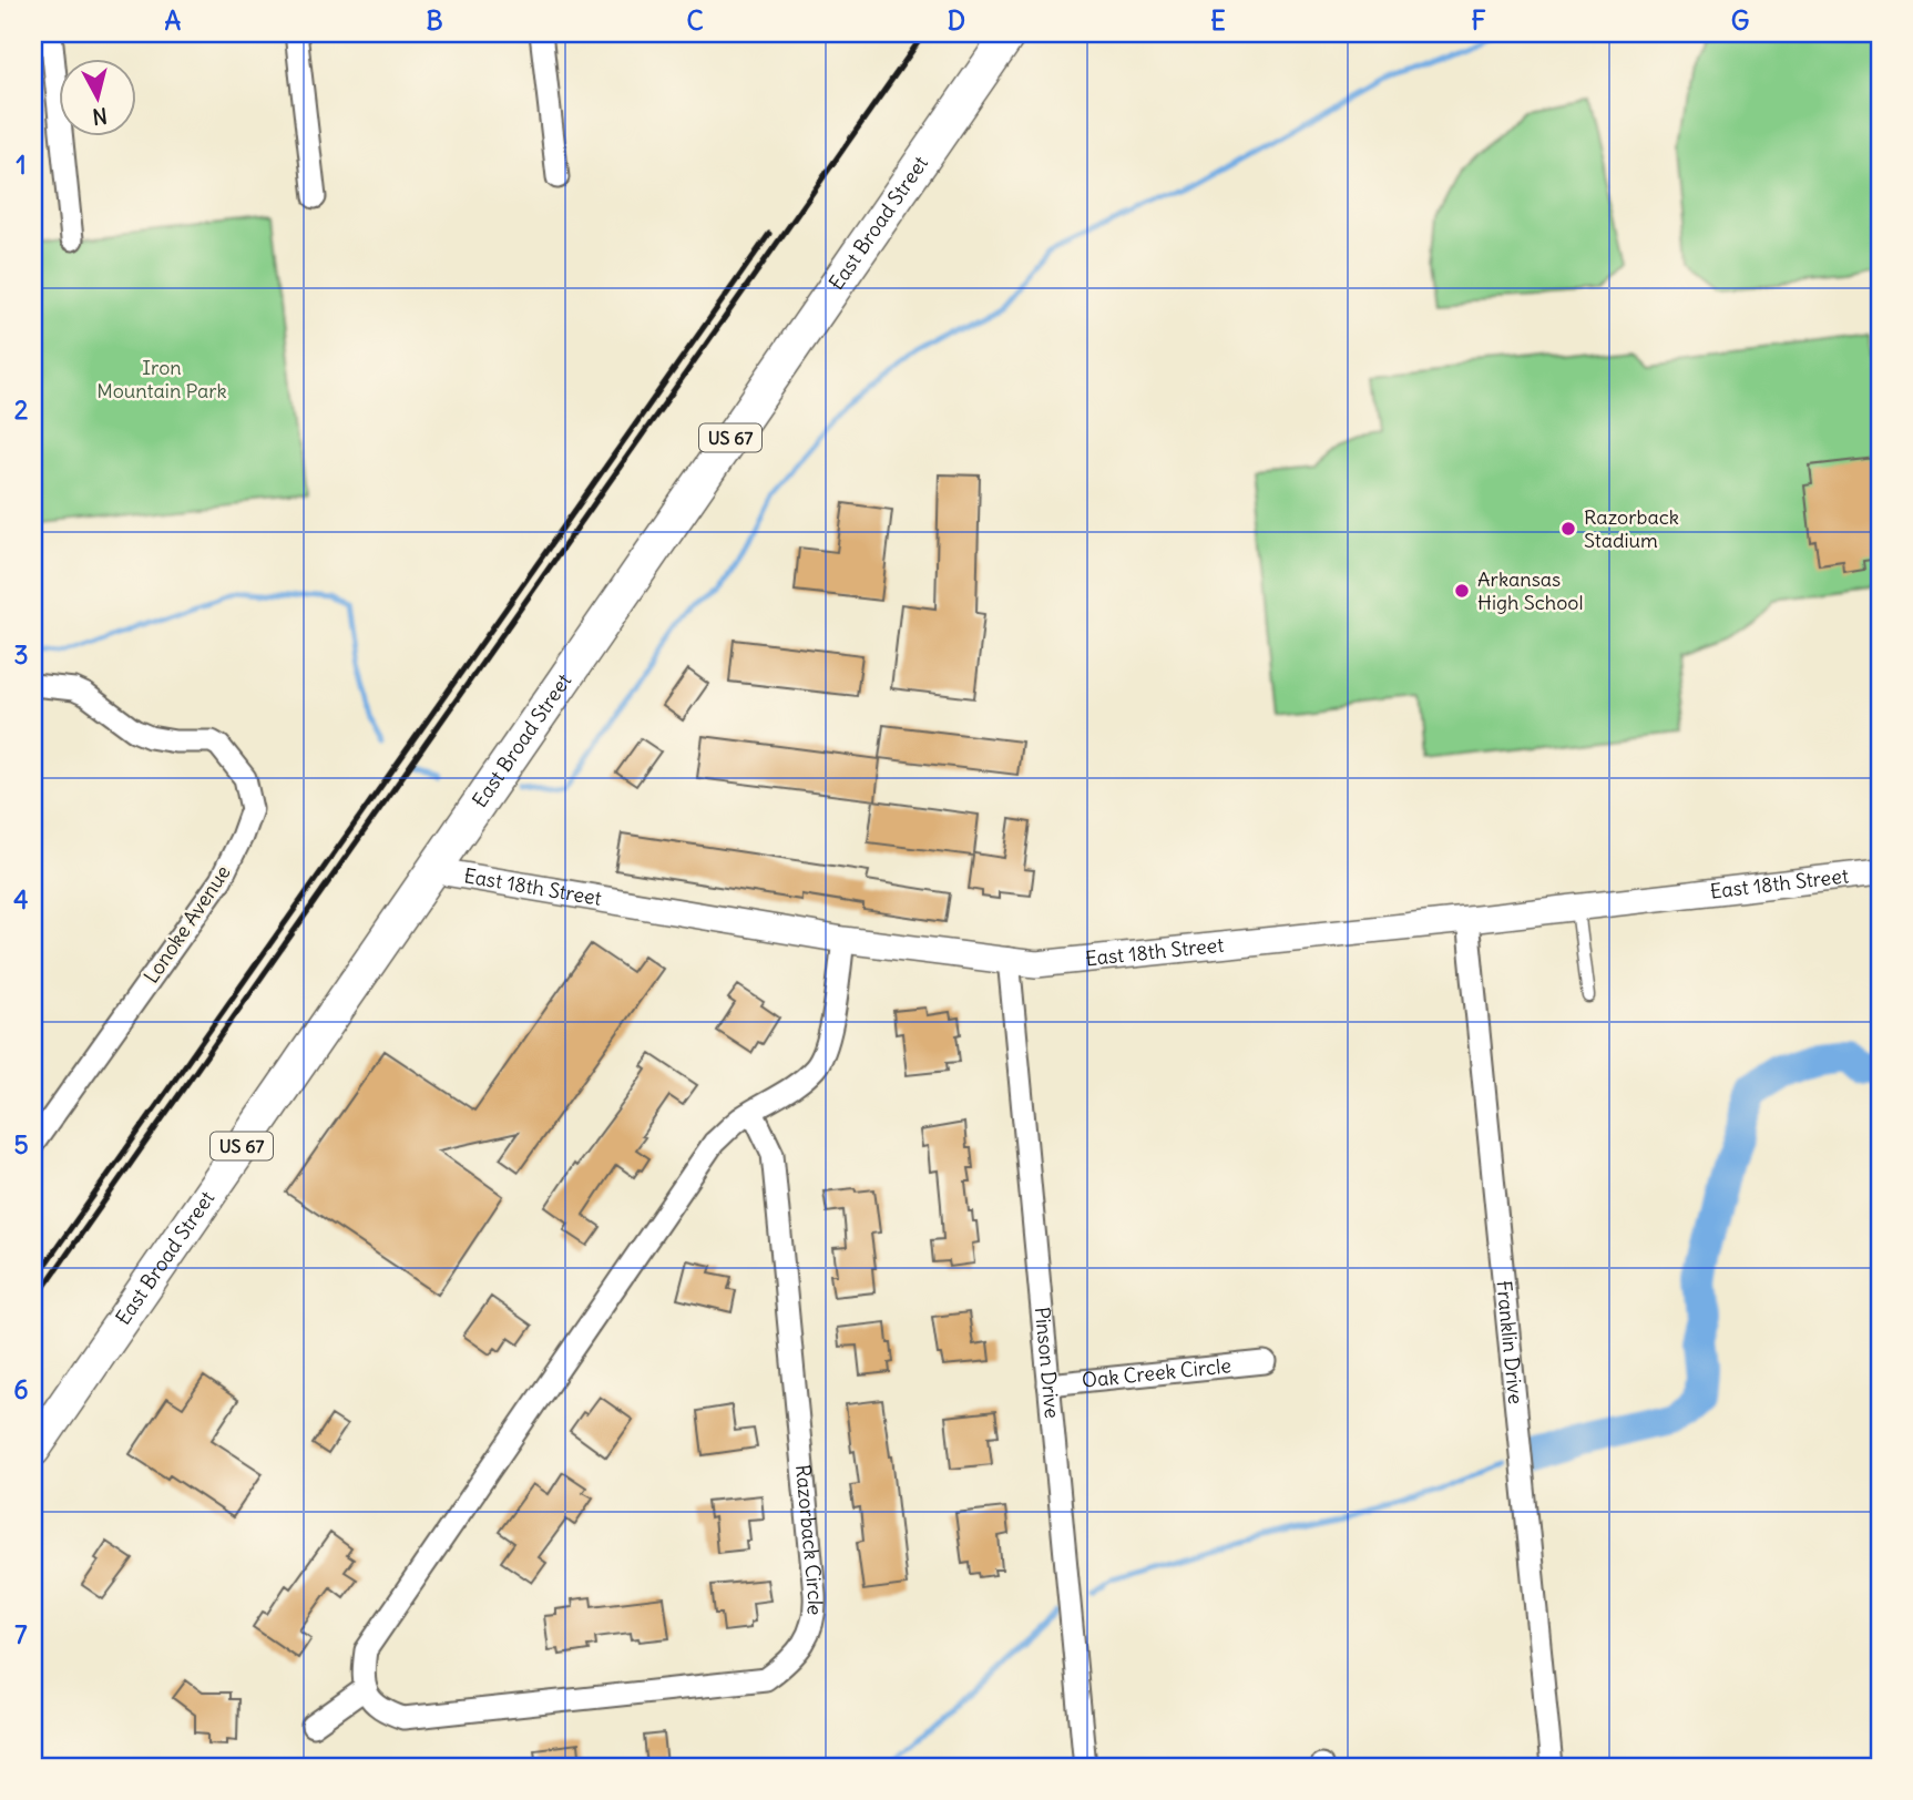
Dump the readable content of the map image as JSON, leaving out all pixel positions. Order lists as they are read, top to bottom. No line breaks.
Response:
{"streets":{"main road":["East Broad Street","US 67"],"street":["East 18th Street","Lonoke Avenue","Franklin Drive","Pinson Drive","Oak Creek Circle","Razorback Circle"]},"crossings":[["East Broad Street","East 18th Street"],["East 18th Street","Franklin Drive"],["East 18th Street","Pinson Drive"],["Pinson Drive","Oak Creek Circle"]],"parks":["Iron Mountain Park"],"places":["Razorback Stadium","Arkansas High School"],"north":"bottom","grid":{"columns":["A","B","C","D","E","F","G"],"rows":["1","2","3","4","5","6","7"]}}
